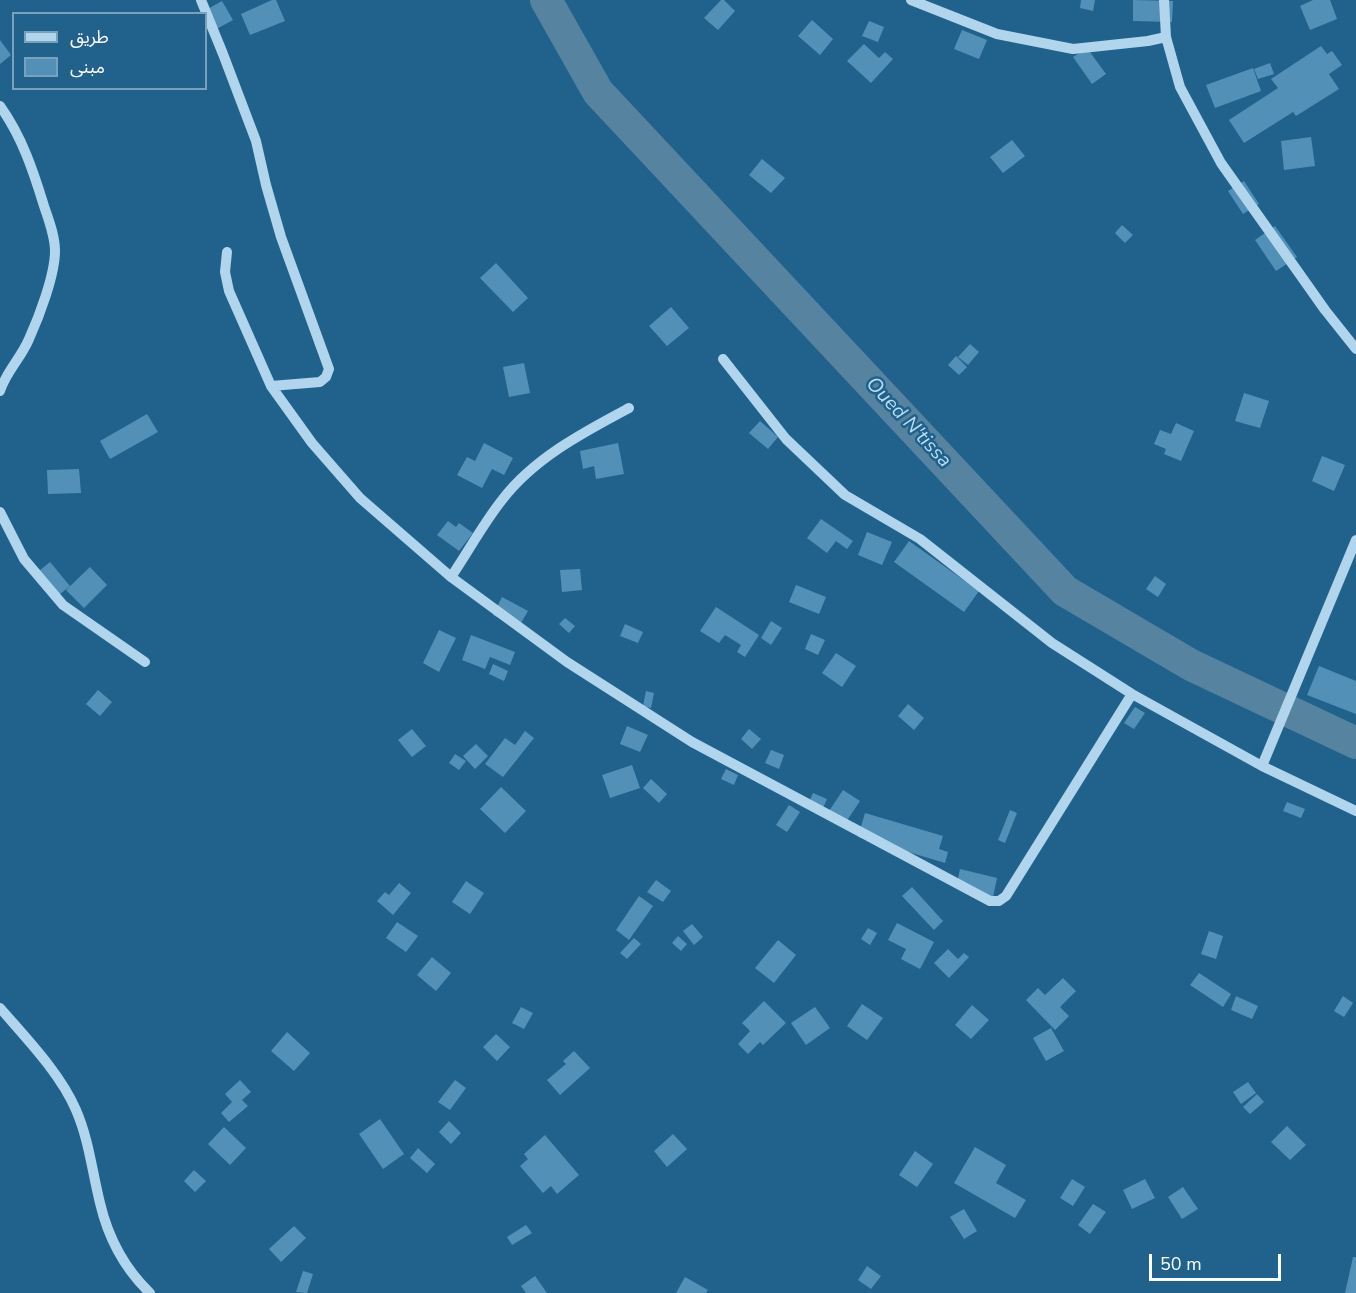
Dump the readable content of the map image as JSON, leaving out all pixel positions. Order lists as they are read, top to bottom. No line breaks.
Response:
{"water":["Oued N'tissa"],"legend":["طريق","مبنى"],"scale_bar":"50 m"}
